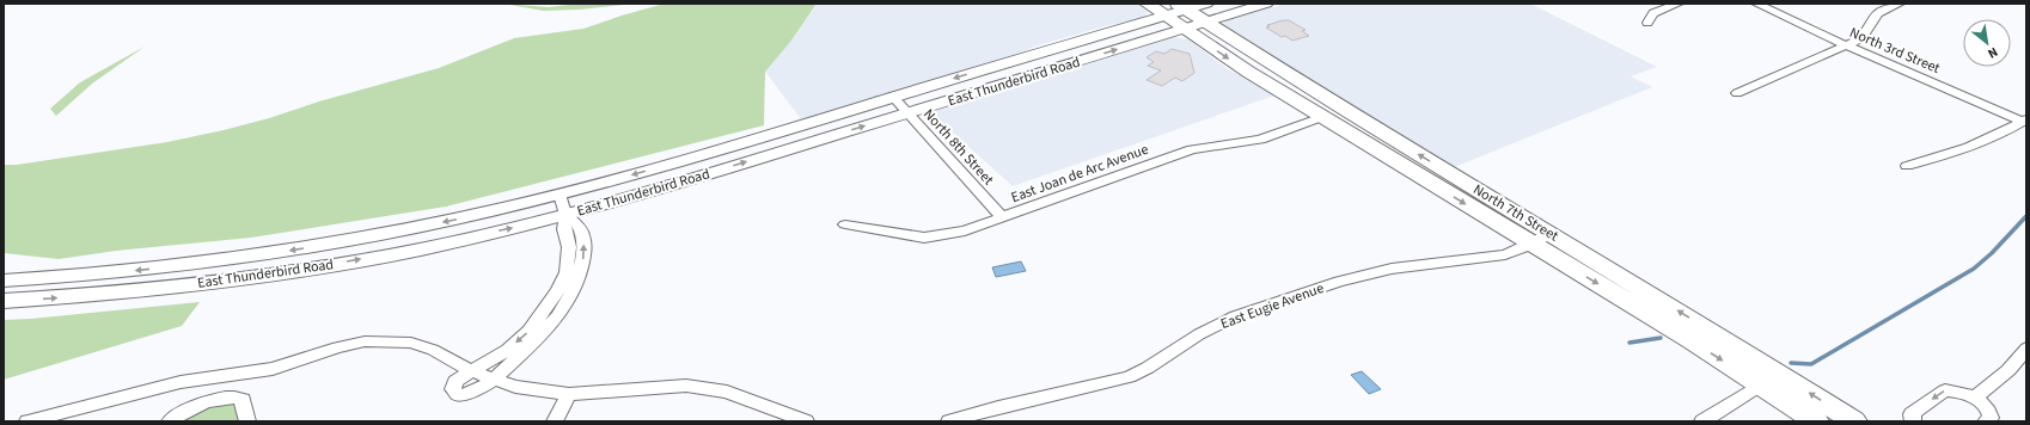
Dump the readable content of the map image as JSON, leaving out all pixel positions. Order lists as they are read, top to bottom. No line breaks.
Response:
{"streets":{"main road":["East Thunderbird Road","North 7th Street"],"street":["North 3rd Street","North 8th Street","East Joan de Arc Avenue","East Eugie Avenue"]},"crossings":[["East Thunderbird Road","North 8th Street"],["East Thunderbird Road","North 7th Street"],["North 8th Street","East Joan de Arc Avenue"],["East Joan de Arc Avenue","North 7th Street"],["North 7th Street","East Eugie Avenue"]],"north":"bottom right"}
